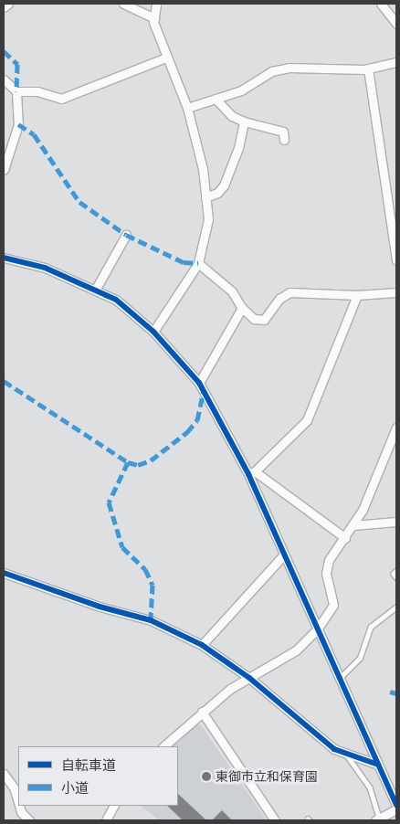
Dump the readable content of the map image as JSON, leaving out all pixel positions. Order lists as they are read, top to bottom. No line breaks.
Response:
{"places":["東御市立和保育園"],"legend":["自転車道","小道"]}
